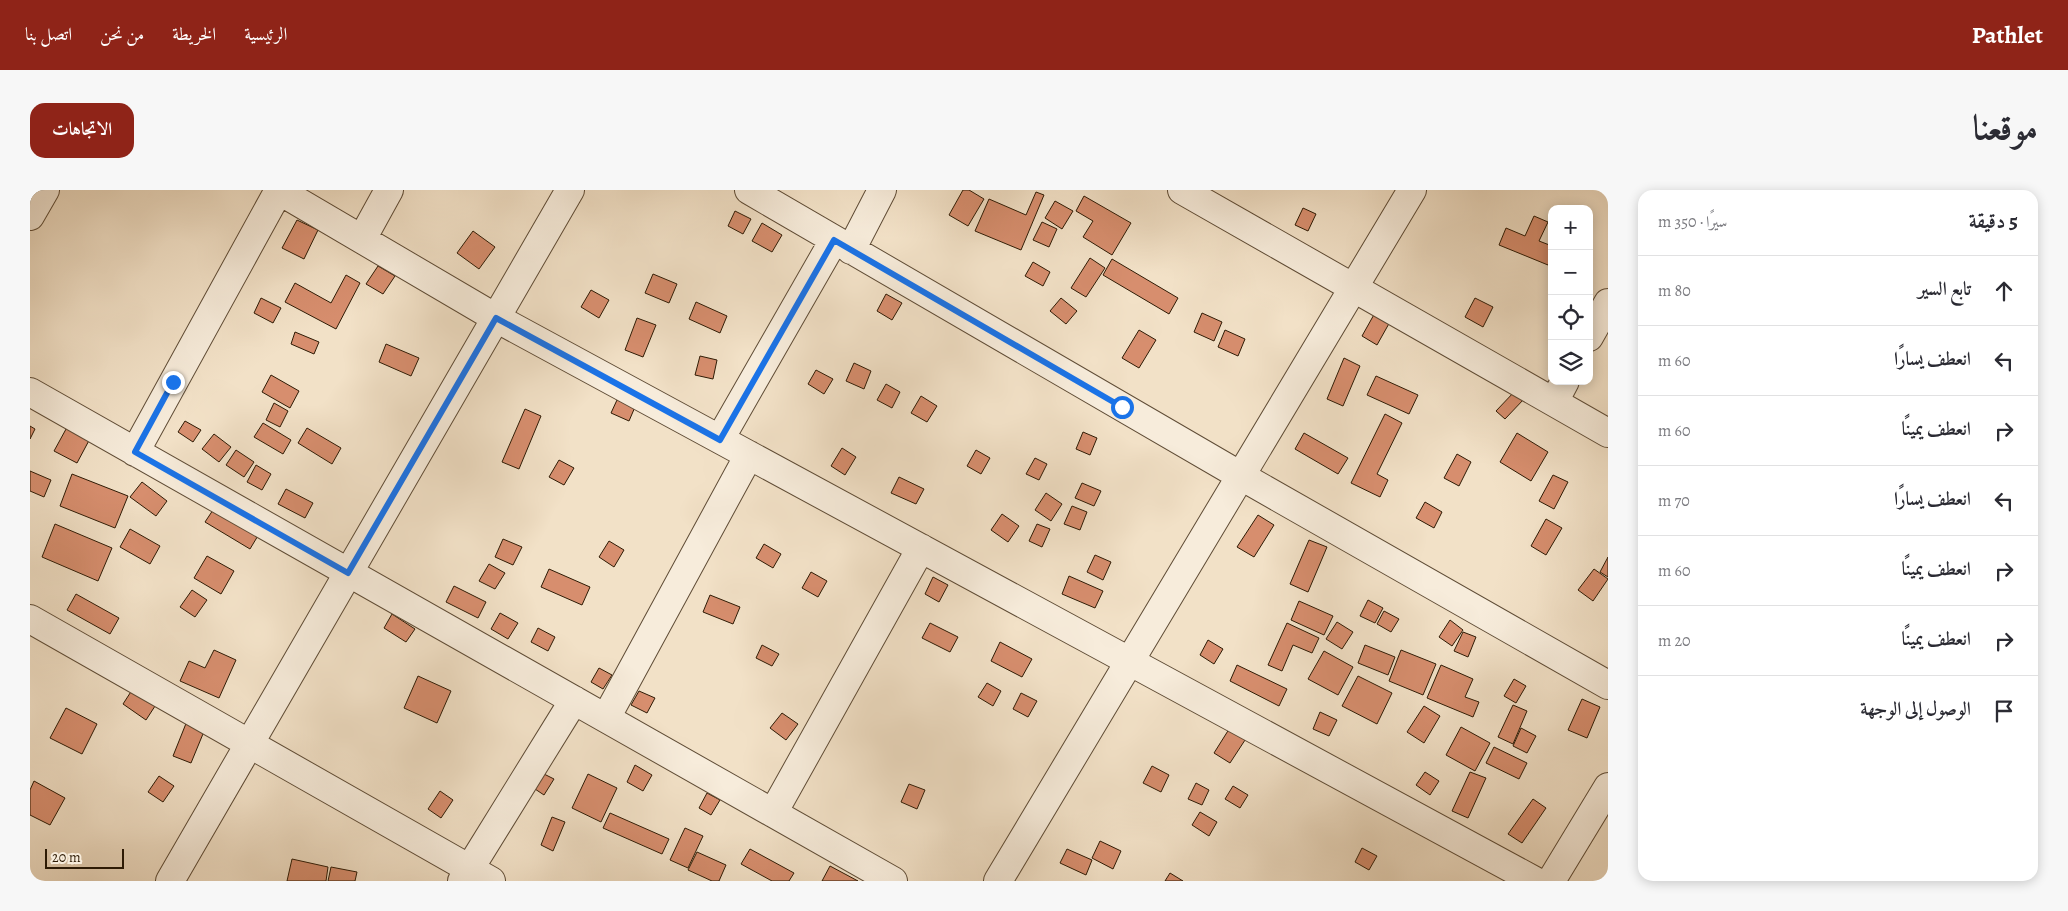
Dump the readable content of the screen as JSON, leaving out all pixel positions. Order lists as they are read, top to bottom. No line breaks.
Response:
{"scale_bar":"20 m","page":{"header":"Pathlet","nav":["الرئيسية","الخريطة","من نحن","اتصل بنا"],"title":"موقعنا","buttons":"الاتجاهات","heading":["5 دقيقة","سيرًا · 350 m"],"map_buttons":["+","−"],"list":[["تابع السير","80 m"],["انعطف يسارًا","60 m"],["انعطف يمينًا","60 m"],["انعطف يسارًا","70 m"],["انعطف يمينًا","60 m"],["انعطف يمينًا","20 m"],"الوصول إلى الوجهة"],"scale":"20 m"}}
